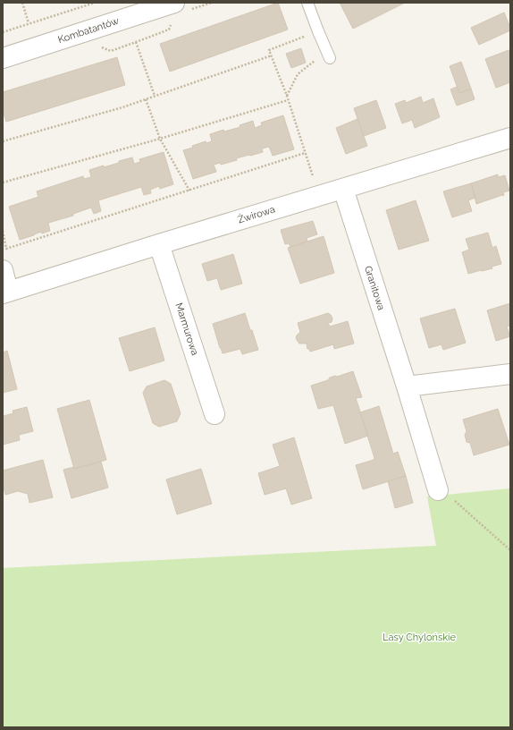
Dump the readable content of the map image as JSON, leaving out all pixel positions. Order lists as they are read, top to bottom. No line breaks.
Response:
{"streets":{"street":["Kombatantów","Żwirowa","Granitowa","Marmurowa"]},"crossings":[["Żwirowa","Granitowa"],["Żwirowa","Marmurowa"]],"parks":["Lasy Chylońskie"]}
